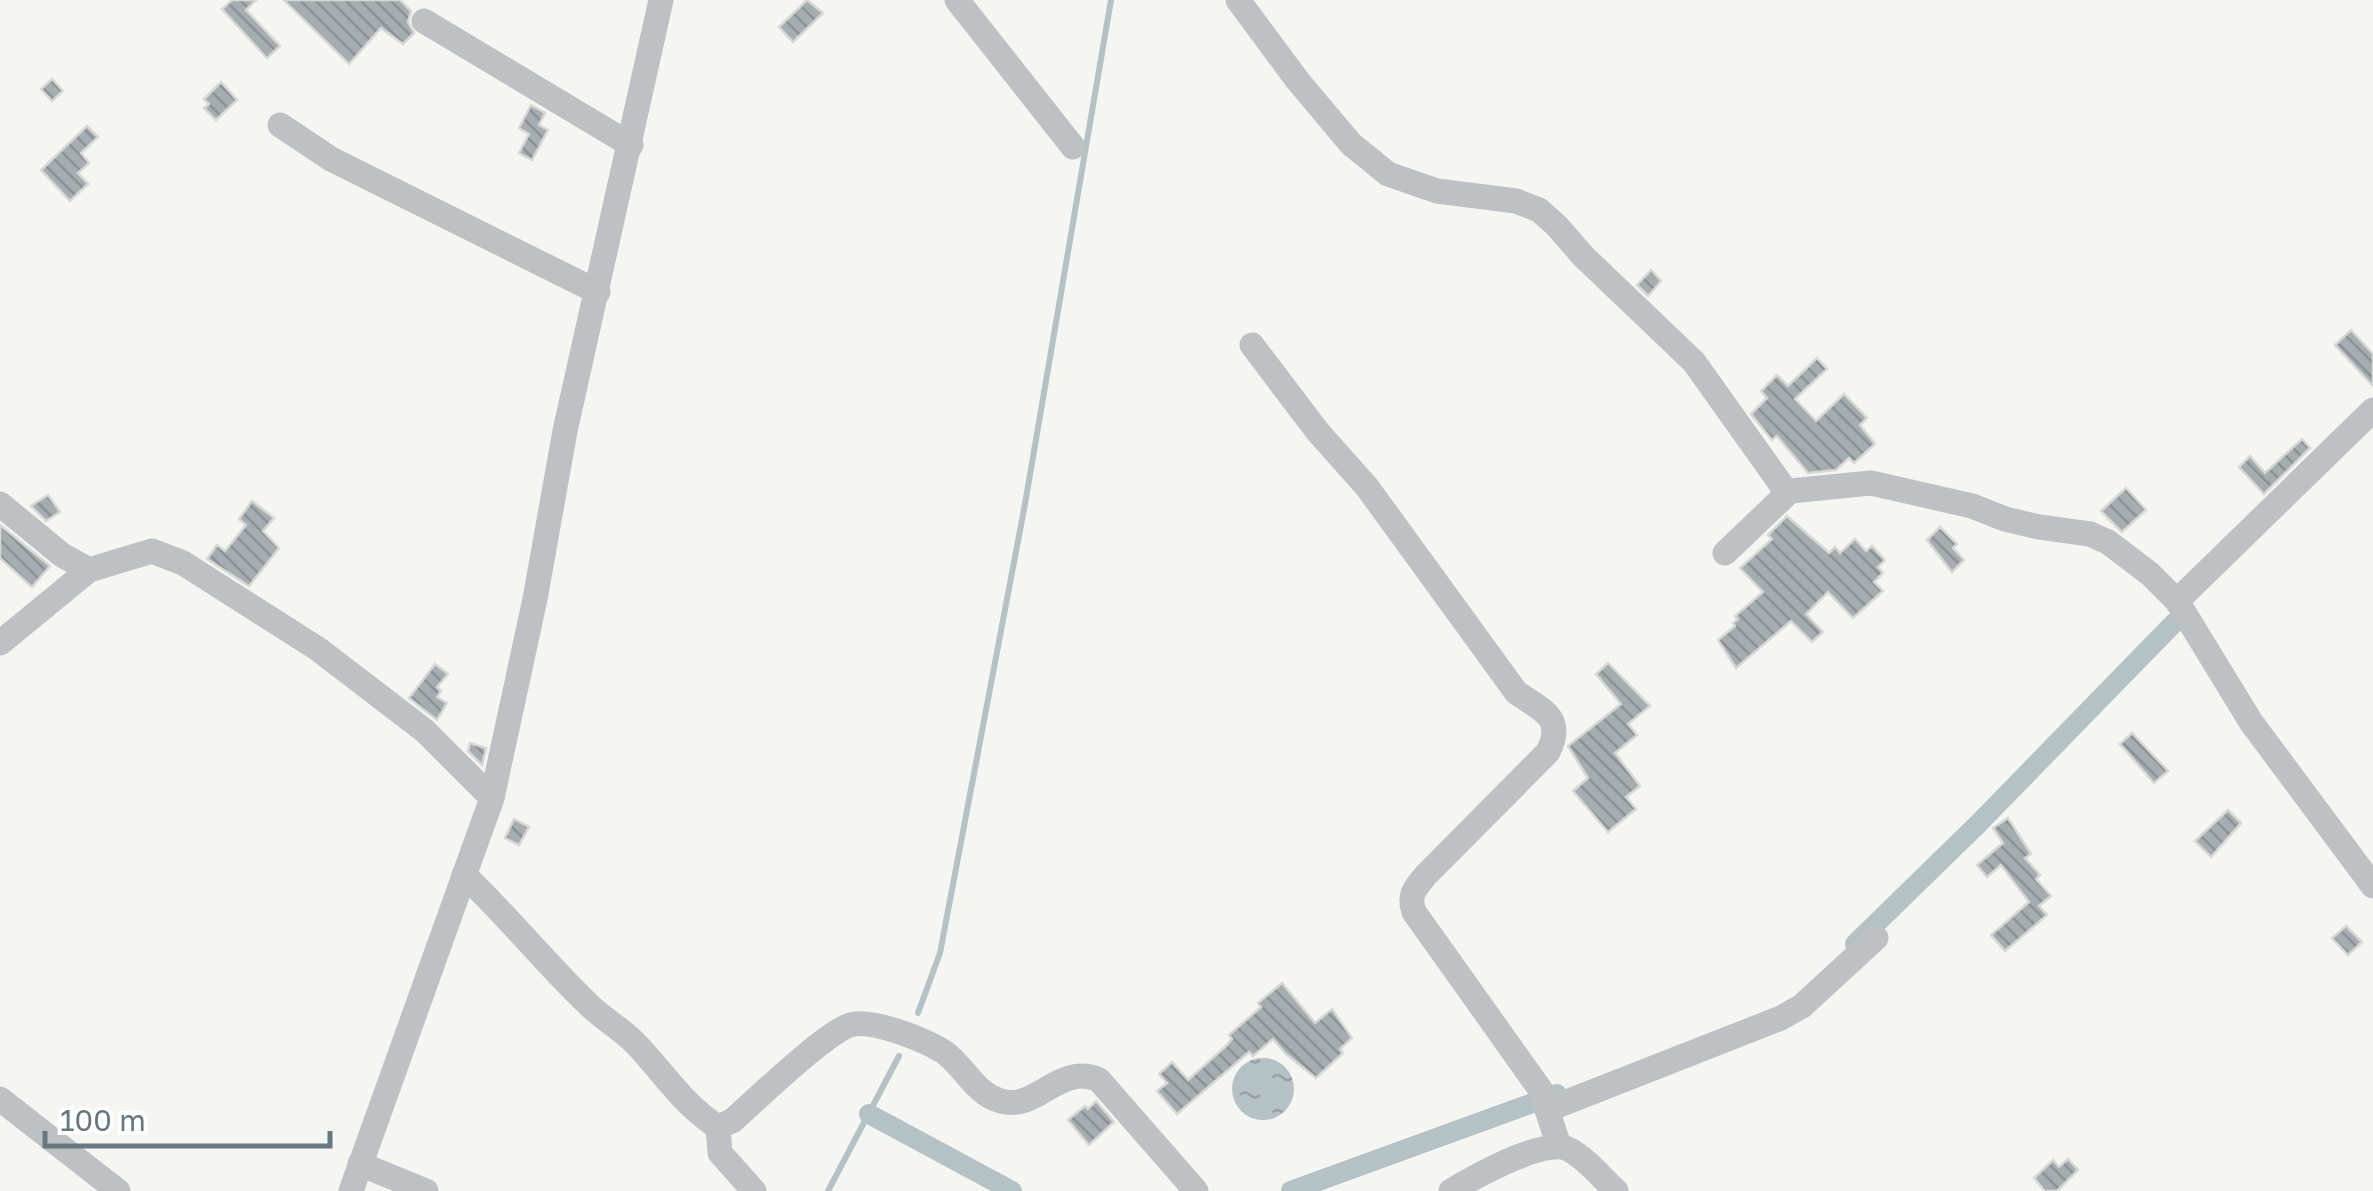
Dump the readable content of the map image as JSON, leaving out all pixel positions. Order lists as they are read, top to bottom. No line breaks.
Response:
{"scale_bar":"100 m"}
